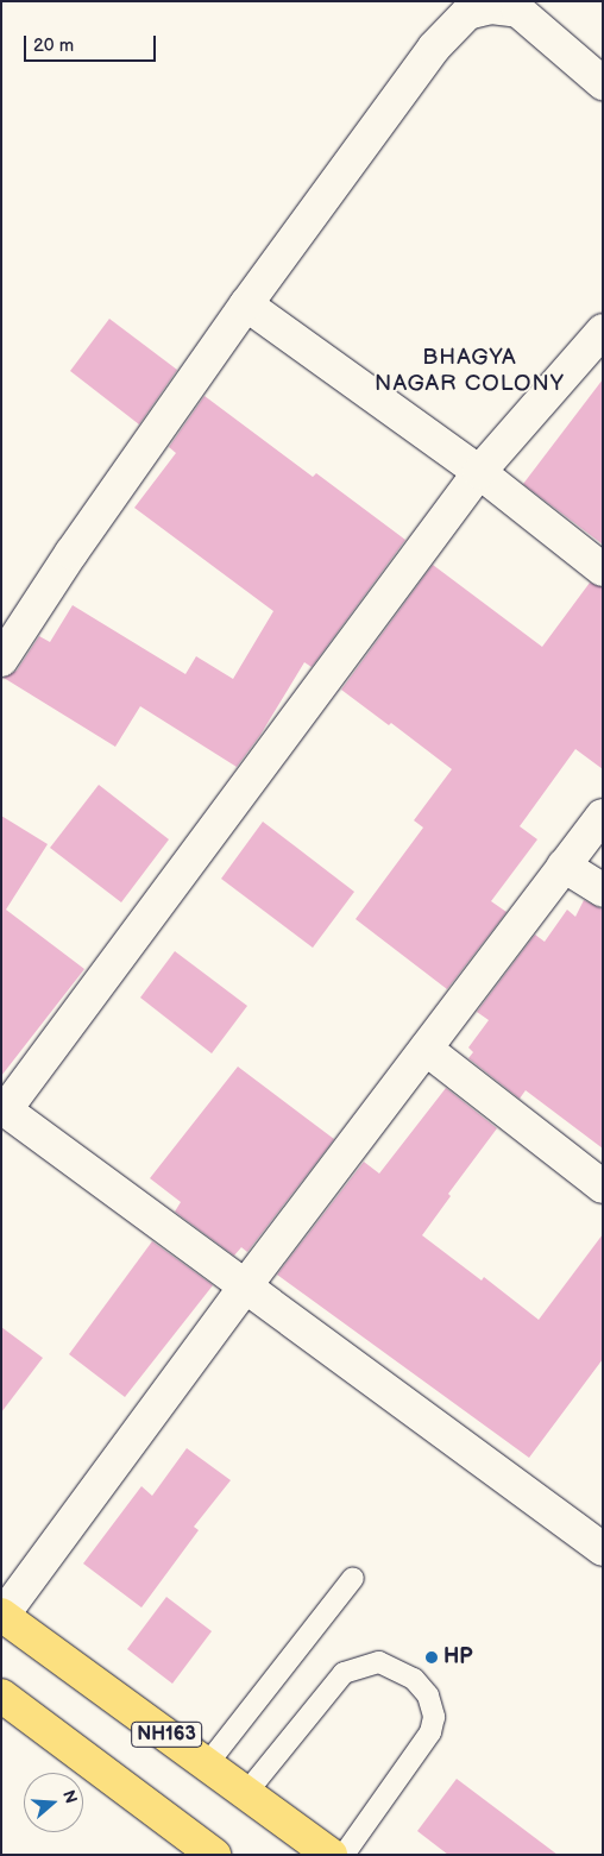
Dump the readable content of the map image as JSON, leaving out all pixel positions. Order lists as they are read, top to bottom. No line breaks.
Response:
{"streets":{"highway":["NH163"]},"districts":["BHAGYA NAGAR COLONY"],"places":["HP"],"scale_bar":"20 m","north":"right"}
